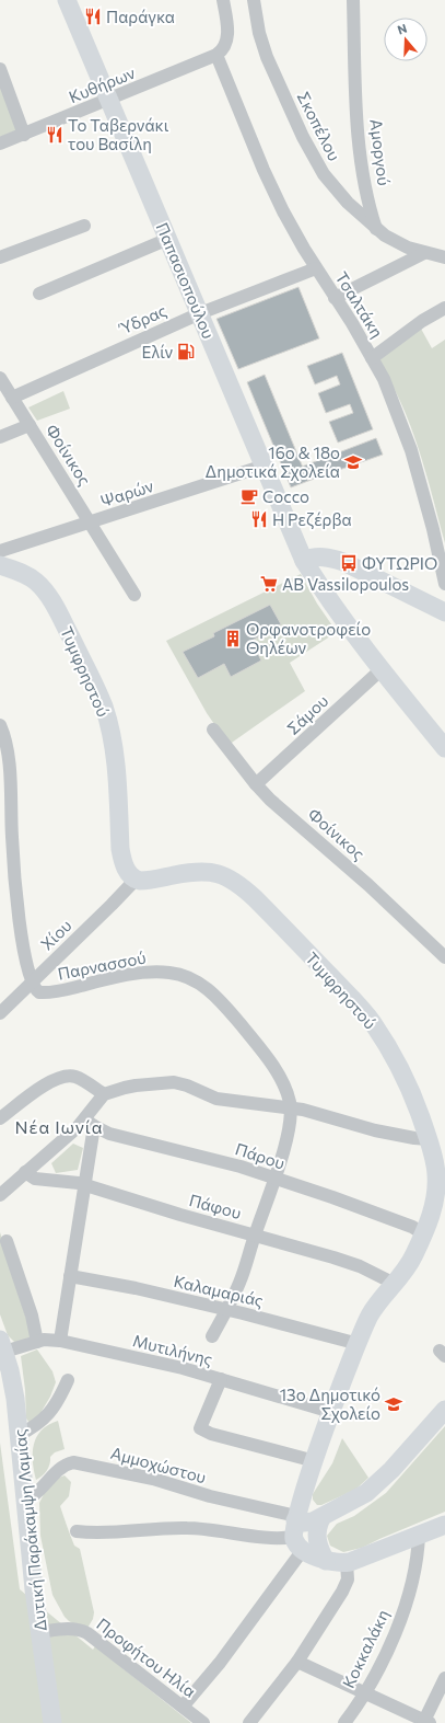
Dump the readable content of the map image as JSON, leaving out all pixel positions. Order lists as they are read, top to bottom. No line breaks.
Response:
{"streets":{"street":["Κυθήρων","Σκοπέλου","Αμοργού","Παπασιοπούλου","Τσαλτάκη","Ύδρας","Φοίνικος","Ψαρών","Τυμφρηστού","Σάμου","Χίου","Παρνασσού","Πάρου","Πάφου","Καλαμαριάς","Μυτιλήνης","Αμμοχώστου","Δυτική Παράκαμψη Λαμίας","Κοκκαλάκη","Προφήτου Ηλία"]},"crossings":[["Κυθήρων","Παπασιοπούλου"],["Κυθήρων","Τσαλτάκη"],["Σκοπέλου","Αμοργού"],["Παπασιοπούλου","Ύδρας"],["Παπασιοπούλου","Ψαρών"],["Παπασιοπούλου","Σάμου"],["Τσαλτάκη","Ύδρας"],["Ύδρας","Φοίνικος"],["Φοίνικος","Ψαρών"],["Φοίνικος","Σάμου"],["Τυμφρηστού","Χίου"],["Τυμφρηστού","Πάρου"],["Τυμφρηστού","Πάφου"],["Τυμφρηστού","Καλαμαριάς"],["Τυμφρηστού","Μυτιλήνης"],["Τυμφρηστού","Αμμοχώστου"],["Χίου","Παρνασσού"],["Παρνασσού","Πάρου"],["Παρνασσού","Πάφου"],["Παρνασσού","Καλαμαριάς"],["Μυτιλήνης","Δυτική Παράκαμψη Λαμίας"],["Αμμοχώστου","Δυτική Παράκαμψη Λαμίας"],["Δυτική Παράκαμψη Λαμίας","Προφήτου Ηλία"]],"districts":["Νέα Ιωνία"],"places":{"restaurant":["Παράγκα","Το Ταβερνάκι του Βασίλη","Η Ρεζέρβα"],"fuel station":["Ελίν"],"school or university":["16ο & 18ο Δημοτικά Σχολεία","13ο Δημοτικό Σχολείο"],"cafe":["Cocco"],"bus stop":["ΦΥΤΩΡΙΟ"],"supermarket":["AB Vassilopoulos"],"building":["Ορφανοτροφείο Θηλέων"]},"north":"top"}
